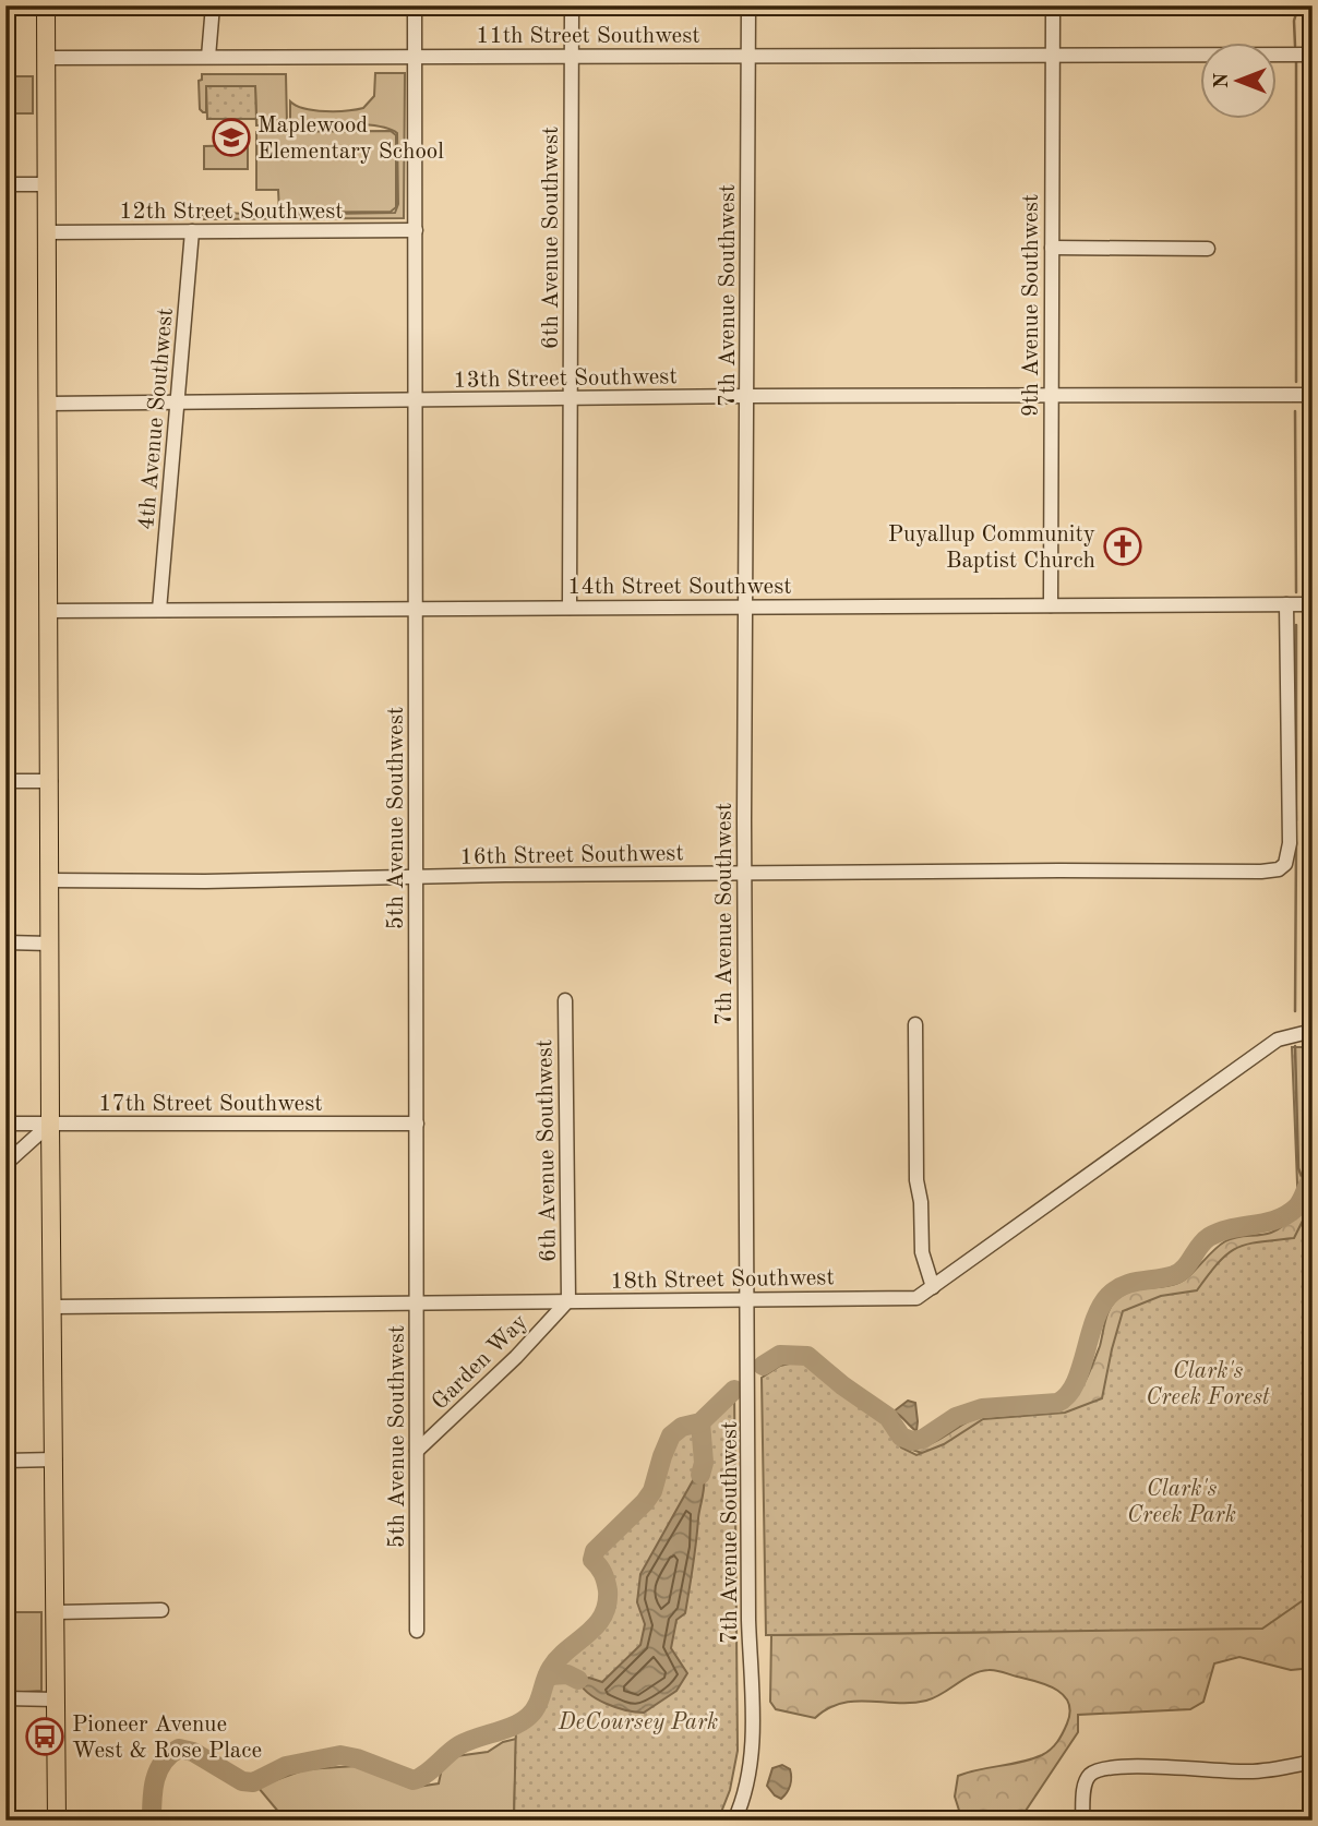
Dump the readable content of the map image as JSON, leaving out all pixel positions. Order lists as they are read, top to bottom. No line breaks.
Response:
{"streets":{"street":["11th Street Southwest","12th Street Southwest","6th Avenue Southwest","7th Avenue Southwest","9th Avenue Southwest","13th Street Southwest","4th Avenue Southwest","14th Street Southwest","5th Avenue Southwest","16th Street Southwest","17th Street Southwest","18th Street Southwest","Garden Way"]},"crossings":[["11th Street Southwest","6th Avenue Southwest"],["11th Street Southwest","7th Avenue Southwest"],["11th Street Southwest","9th Avenue Southwest"],["11th Street Southwest","5th Avenue Southwest"],["12th Street Southwest","4th Avenue Southwest"],["12th Street Southwest","5th Avenue Southwest"],["6th Avenue Southwest","13th Street Southwest"],["6th Avenue Southwest","14th Street Southwest"],["6th Avenue Southwest","18th Street Southwest"],["6th Avenue Southwest","Garden Way"],["7th Avenue Southwest","13th Street Southwest"],["7th Avenue Southwest","14th Street Southwest"],["7th Avenue Southwest","16th Street Southwest"],["7th Avenue Southwest","18th Street Southwest"],["9th Avenue Southwest","13th Street Southwest"],["9th Avenue Southwest","14th Street Southwest"],["13th Street Southwest","4th Avenue Southwest"],["13th Street Southwest","5th Avenue Southwest"],["4th Avenue Southwest","14th Street Southwest"],["14th Street Southwest","5th Avenue Southwest"],["14th Street Southwest","16th Street Southwest"],["5th Avenue Southwest","16th Street Southwest"],["5th Avenue Southwest","17th Street Southwest"],["5th Avenue Southwest","18th Street Southwest"],["5th Avenue Southwest","Garden Way"],["18th Street Southwest","Garden Way"]],"parks":["Clark's Creek Forest","Clark's Creek Park","DeCoursey Park"],"places":{"school or university":["Maplewood Elementary School"],"church":["Puyallup Community Baptist Church"],"bus stop":["Pioneer Avenue West & Rose Place"]},"north":"left"}
